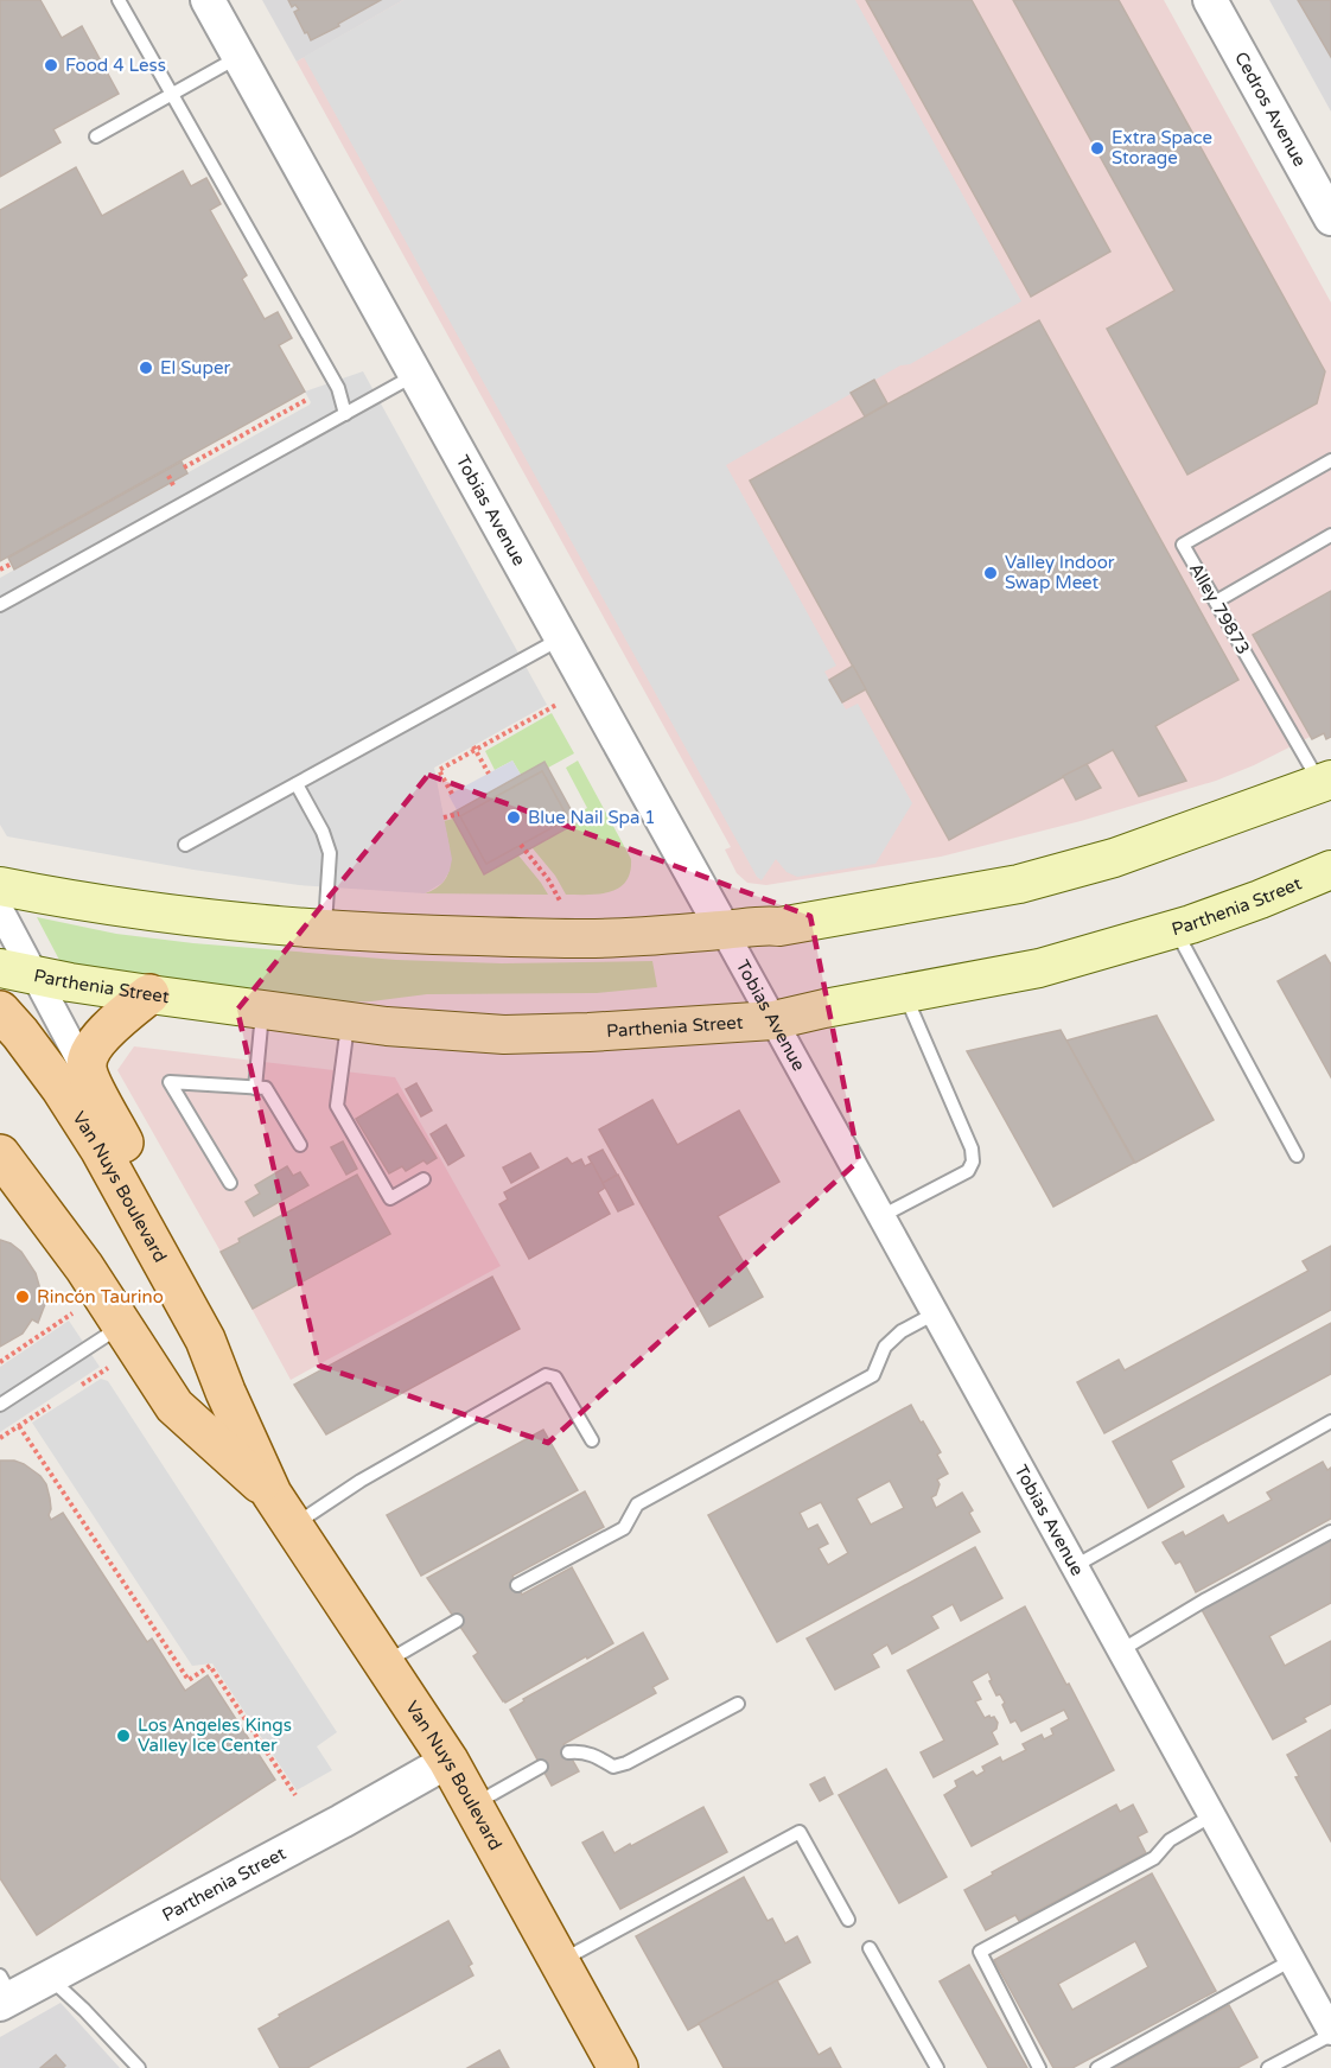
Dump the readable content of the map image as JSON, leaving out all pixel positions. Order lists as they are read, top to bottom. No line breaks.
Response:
{"streets":{"main road":["Parthenia Street","Van Nuys Boulevard"],"street":["Cedros Avenue","Tobias Avenue"],"lane":["Alley 79873"]},"crossings":[["Tobias Avenue","Parthenia Street"],["Parthenia Street","Van Nuys Boulevard"]],"places":["Food 4 Less","Extra Space Storage","El Super","Valley Indoor Swap Meet","Blue Nail Spa 1","Rincón Taurino","Los Angeles Kings Valley Ice Center"]}
